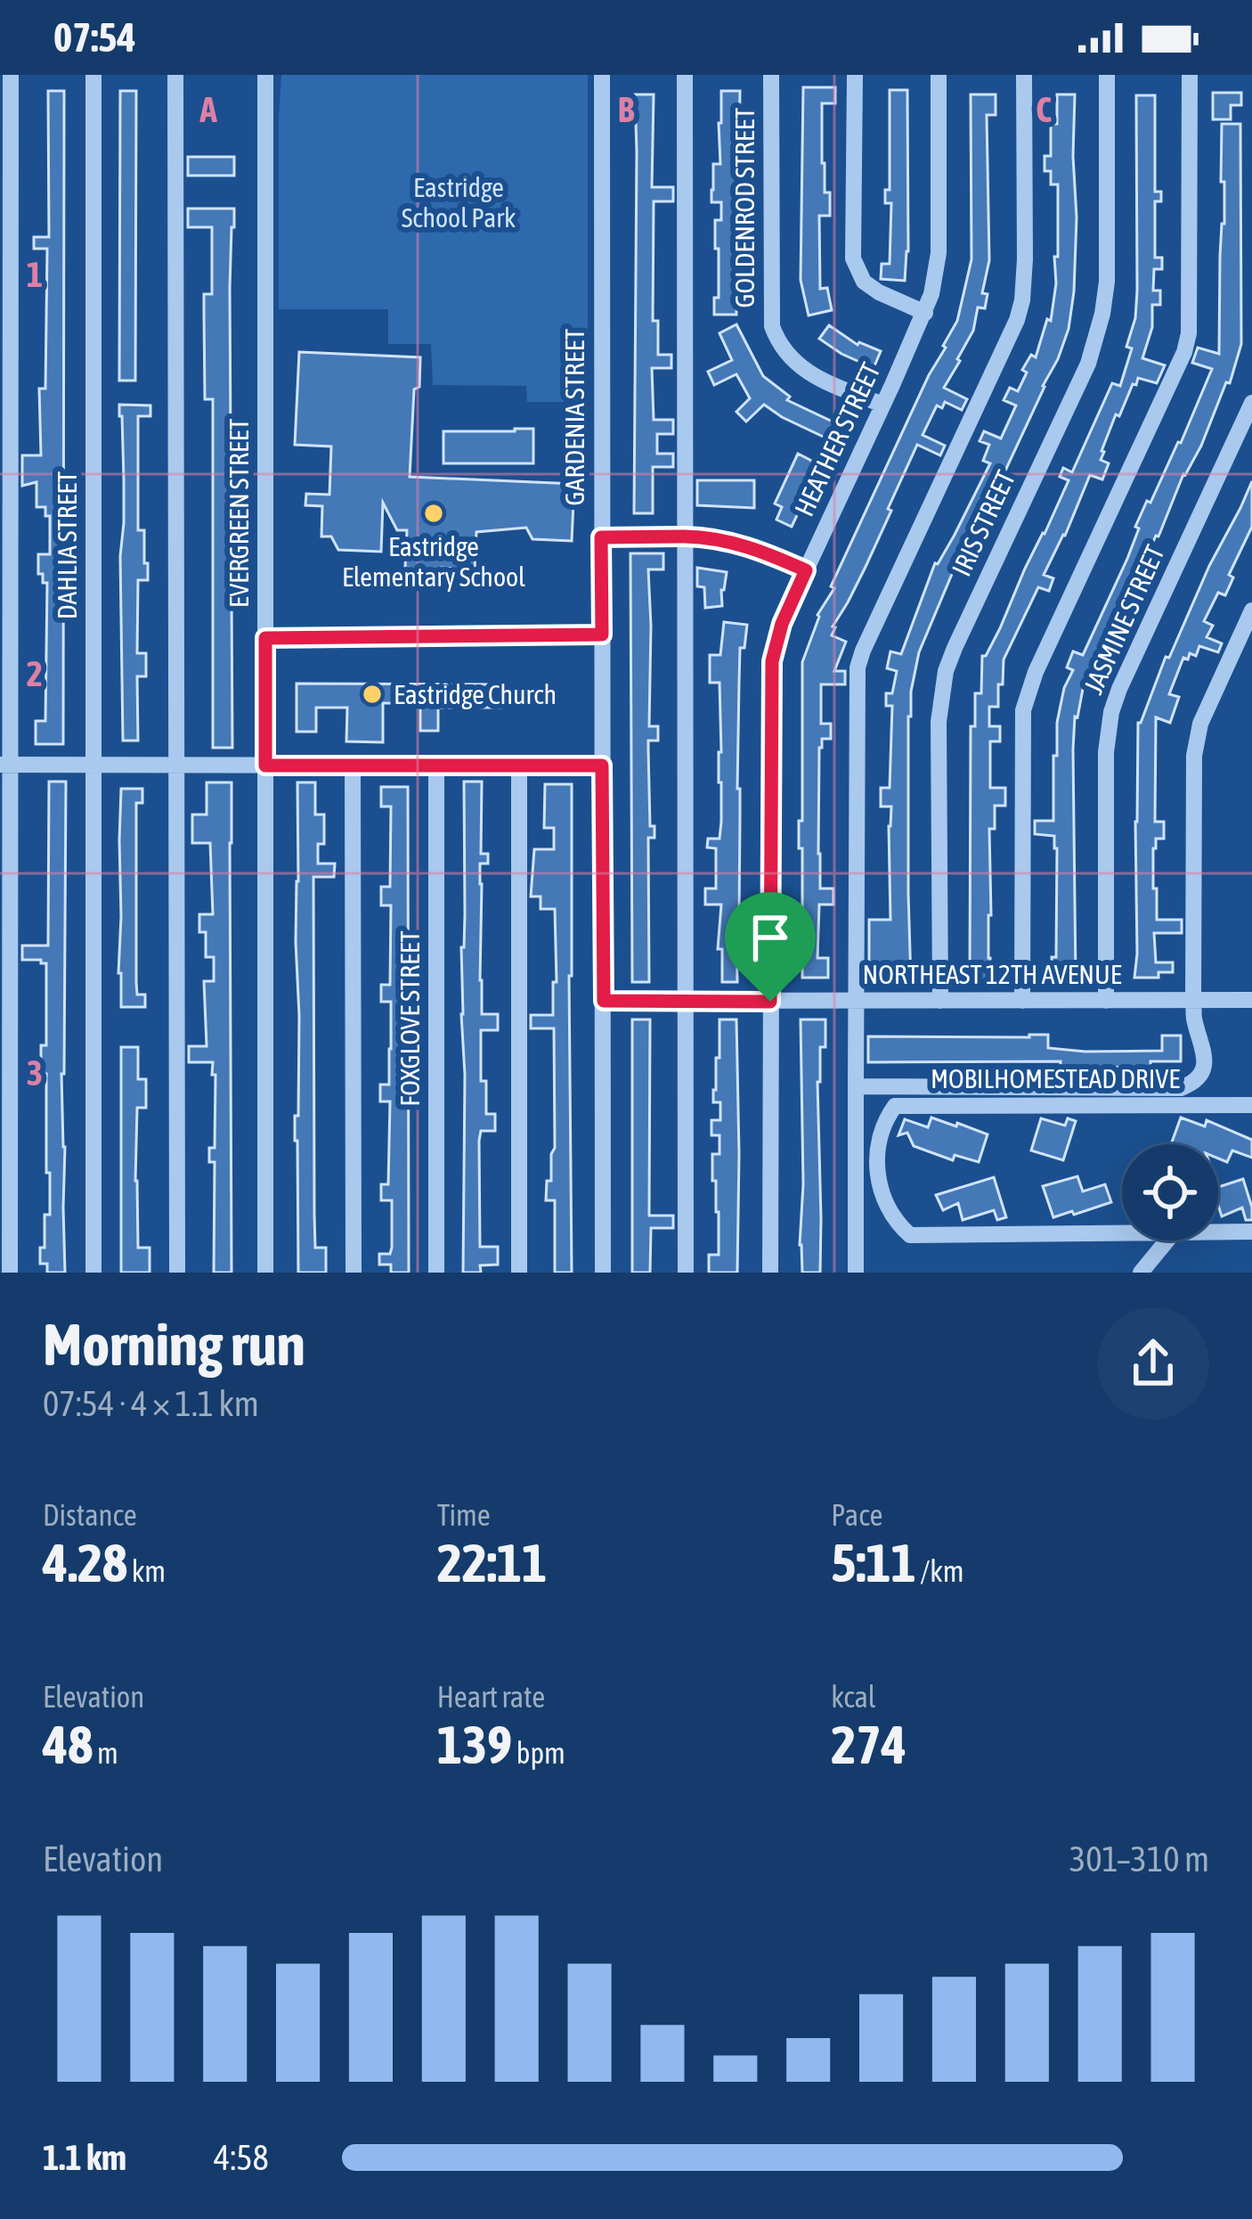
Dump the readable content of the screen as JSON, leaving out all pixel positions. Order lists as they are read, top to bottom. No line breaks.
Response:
{"streets":{"street":["GOLDENROD STREET","GARDENIA STREET","HEATHER STREET","EVERGREEN STREET","IRIS STREET","DAHLIA STREET","JASMINE STREET","NORTHEAST 12TH AVENUE","FOXGLOVE STREET","MOBILHOMESTEAD DRIVE"]},"crossings":[["GOLDENROD STREET","HEATHER STREET"],["GARDENIA STREET","NORTHEAST 12TH AVENUE"],["HEATHER STREET","NORTHEAST 12TH AVENUE"],["IRIS STREET","NORTHEAST 12TH AVENUE"],["JASMINE STREET","NORTHEAST 12TH AVENUE"]],"parks":["Eastridge School Park"],"places":["Eastridge Elementary School","Eastridge Church"],"page":{"status":"07:54","heading":["Morning run","07:54 · 4 × 1.1 km"],"stats":[["Distance","4.28 km"],["Time","22:11"],["Pace","5:11 /km"],["Elevation","48 m"],["Heart rate","139 bpm"],["kcal","274"]],"chart":["Elevation","301–310 m"],"list":[{"name":"1.1 km","note":"4:58"}]},"grid":{"columns":["A","B","C"],"rows":["1","2","3"]}}
